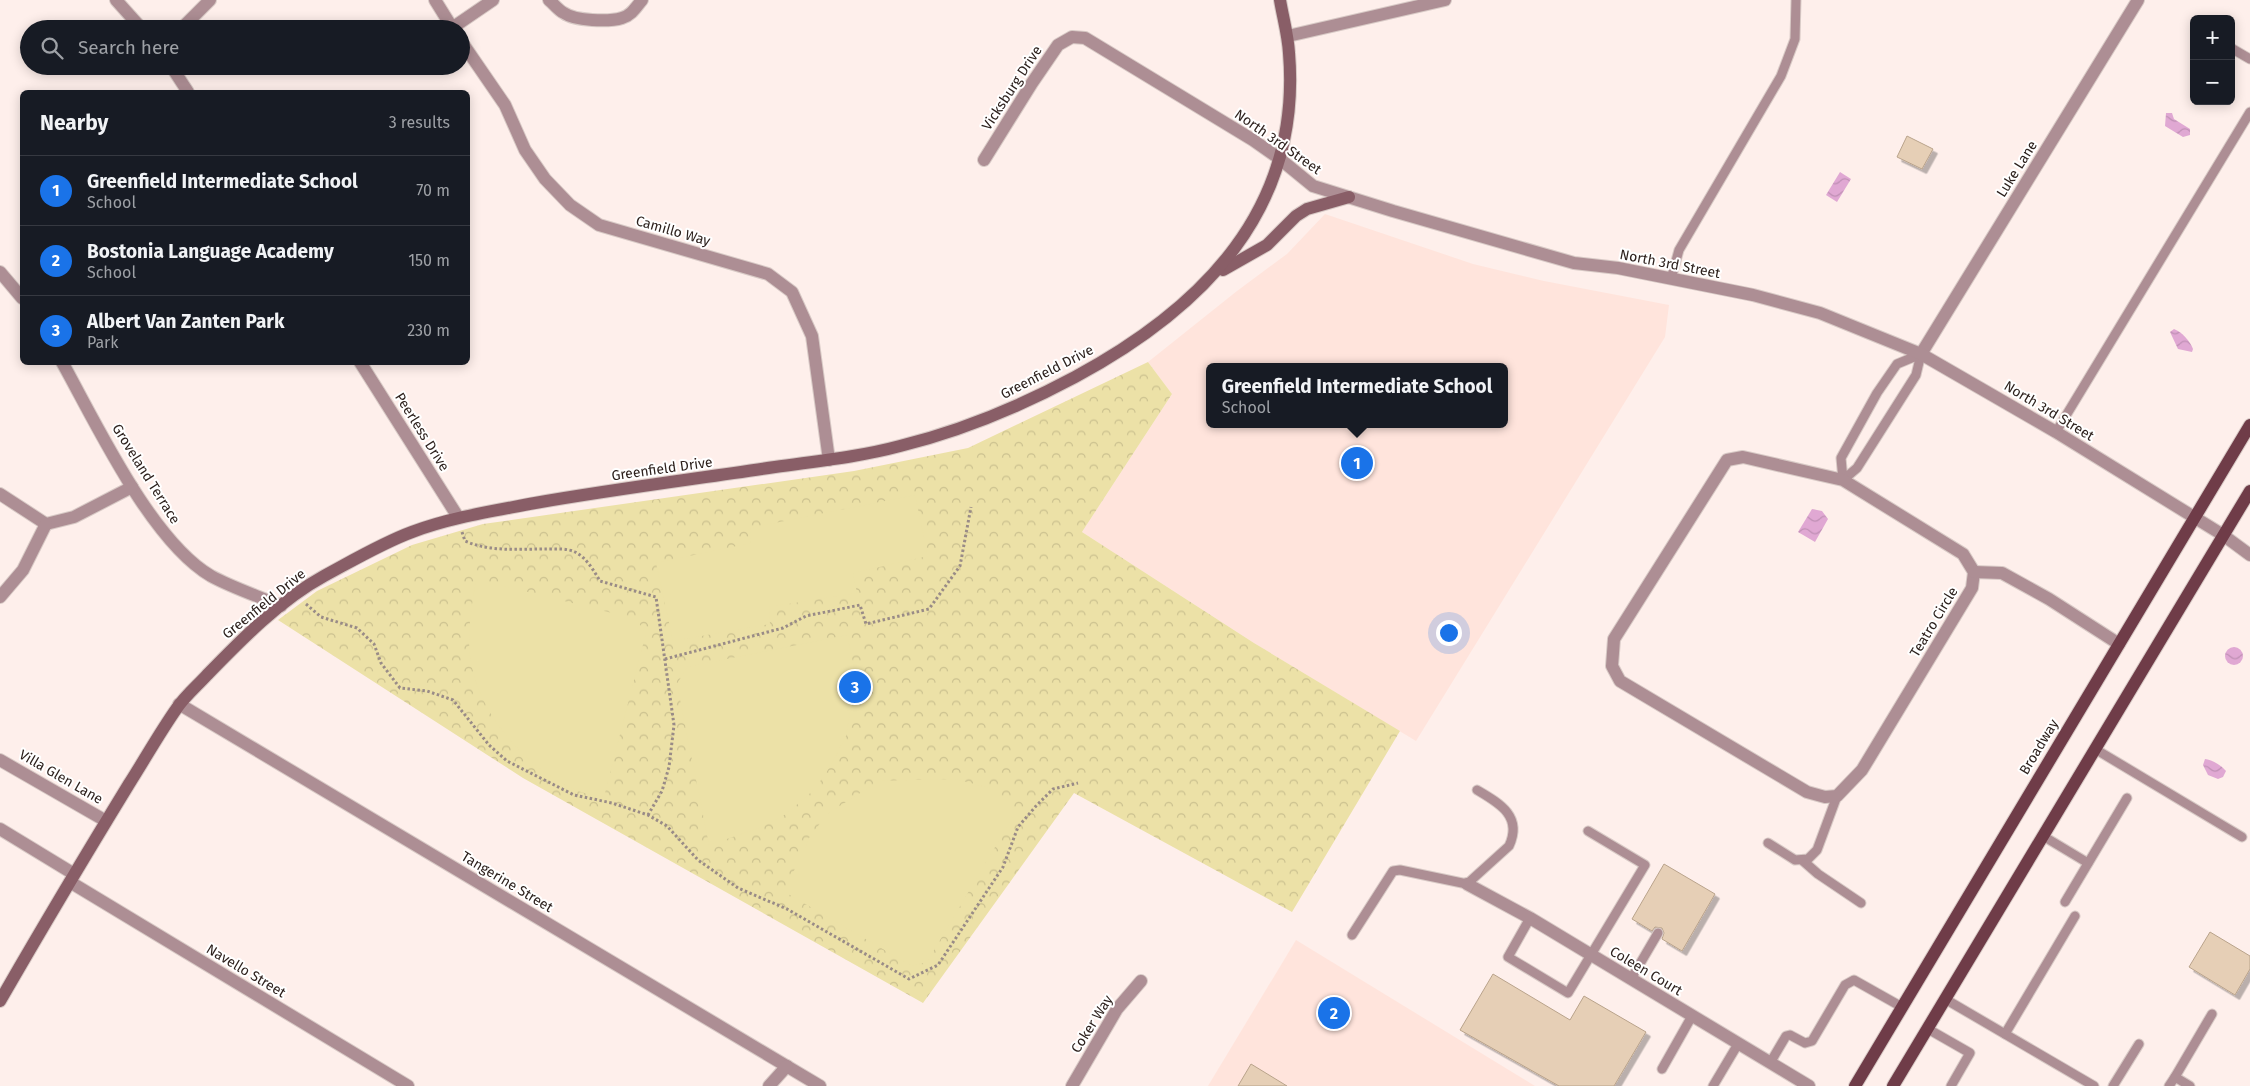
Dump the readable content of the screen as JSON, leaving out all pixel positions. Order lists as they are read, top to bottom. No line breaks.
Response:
{"streets":{"main road":["Greenfield Drive","Broadway"],"street":["Vicksburg Drive","North 3rd Street","Luke Lane","Camillo Way","Peerless Drive","Groveland Terrace","Teatro Circle","Villa Glen Lane","Tangerine Street","Navello Street","Coleen Court","Coker Way"]},"crossings":[["Vicksburg Drive","North 3rd Street"],["North 3rd Street","Luke Lane"],["North 3rd Street","Greenfield Drive"],["North 3rd Street","Broadway"],["Camillo Way","Greenfield Drive"],["Greenfield Drive","Peerless Drive"],["Greenfield Drive","Groveland Terrace"],["Greenfield Drive","Villa Glen Lane"],["Greenfield Drive","Tangerine Street"],["Greenfield Drive","Navello Street"]],"page":{"map_buttons":["+","−"],"search":"Search here","heading":["Nearby","3 results"],"list":[{"mark":"1","name":"Greenfield Intermediate School","note":"School","value":"70 m"},{"mark":"2","name":"Bostonia Language Academy","note":"School","value":"150 m"},{"mark":"3","name":"Albert Van Zanten Park","note":"Park","value":"230 m"}],"popup":["Greenfield Intermediate School","School"],"pins":["1","3","2"]}}
